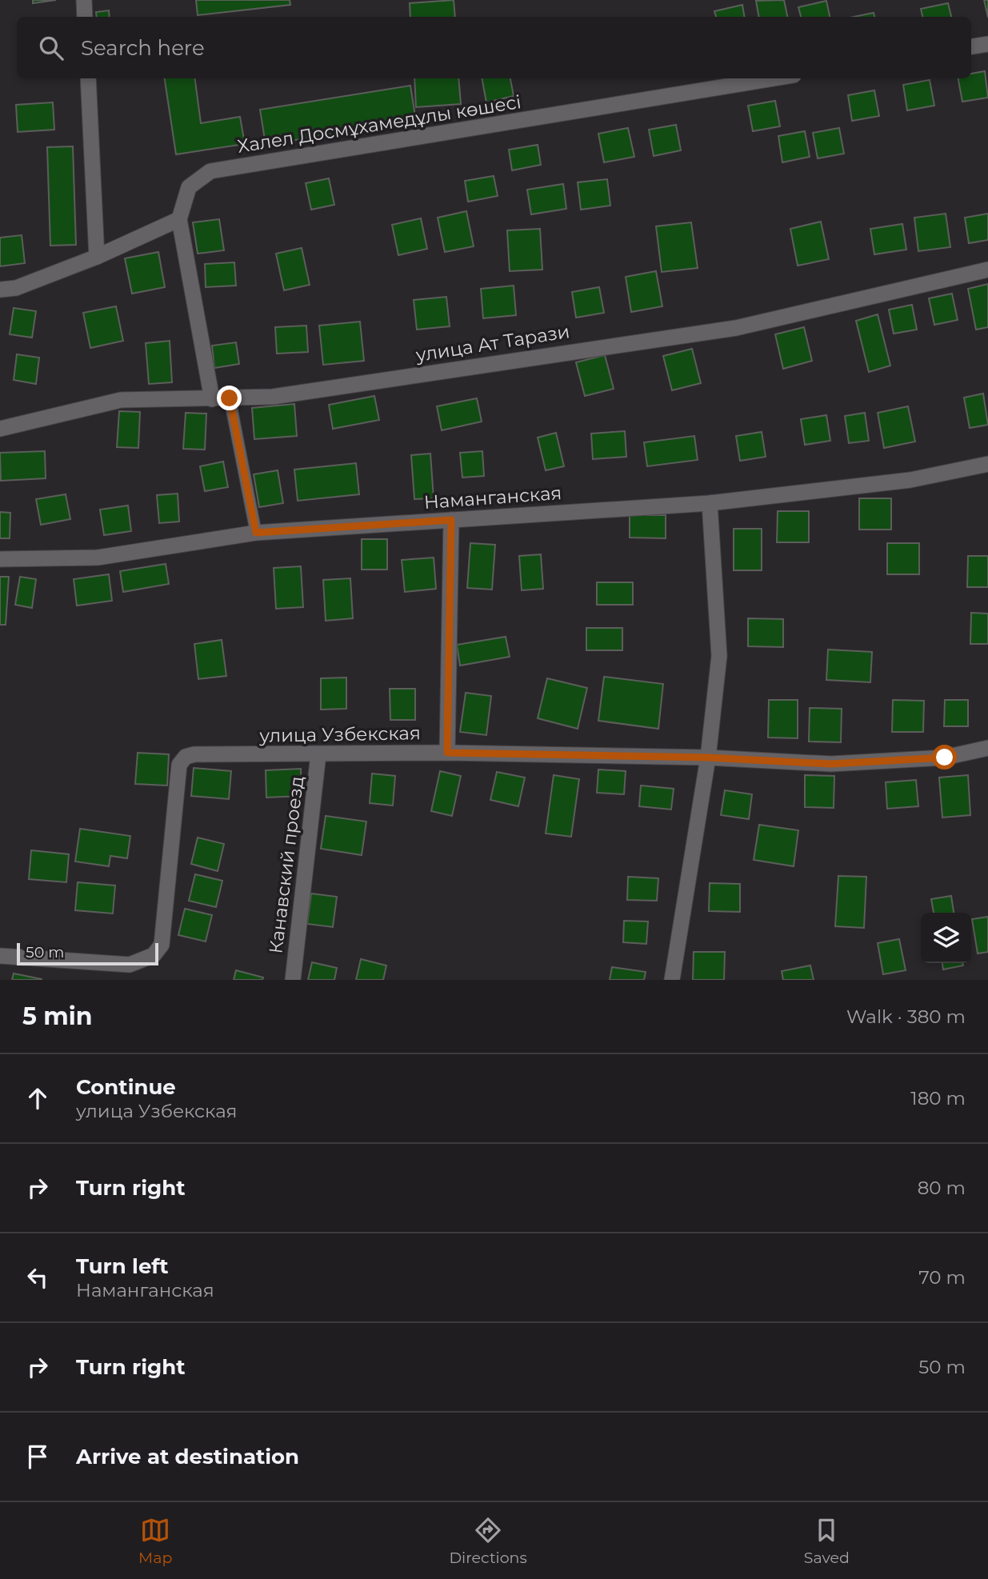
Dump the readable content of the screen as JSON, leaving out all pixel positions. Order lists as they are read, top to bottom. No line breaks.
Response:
{"streets":{"street":["Халел Досмұхамедұлы көшесі","улица Ат Тарази","Наманганская","улица Узбекская","Канавский проезд"]},"crossings":[["Халел Досмұхамедұлы көшесі","улица Ат Тарази"],["улица Узбекская","Канавский проезд"]],"scale_bar":"50 m","page":{"search":"Search here","scale":"50 m","heading":["5 min","Walk · 380 m"],"list":[["Continue","улица Узбекская","180 m"],["Turn right","80 m"],["Turn left","Наманганская","70 m"],["Turn right","50 m"],"Arrive at destination"],"nav":["Map","Directions","Saved"]}}
